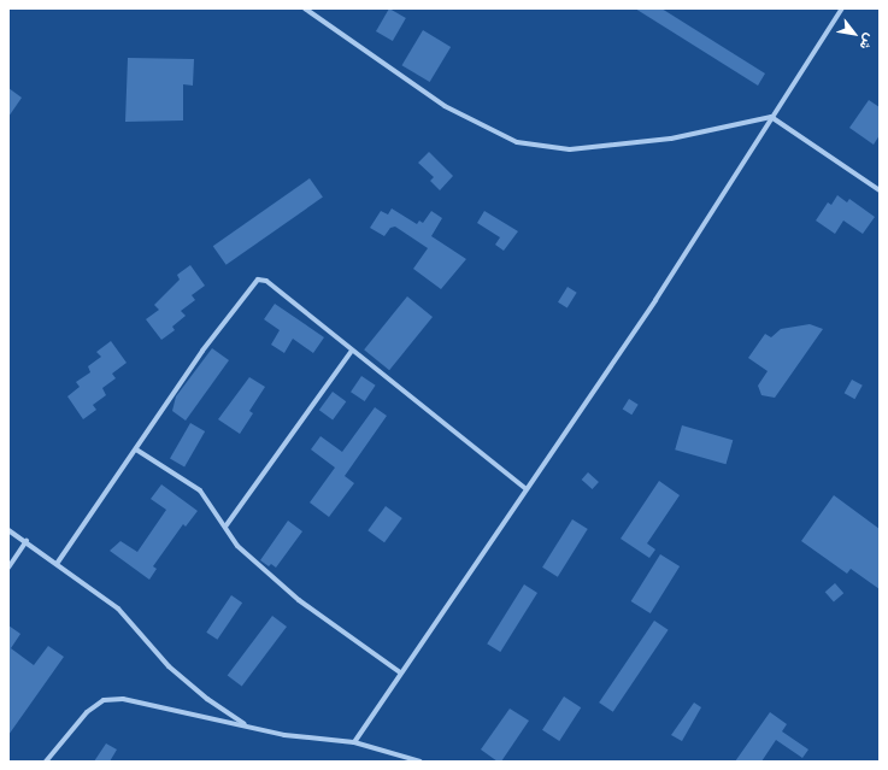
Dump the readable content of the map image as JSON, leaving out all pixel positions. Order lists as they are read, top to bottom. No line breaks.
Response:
{"north":"bottom right"}
